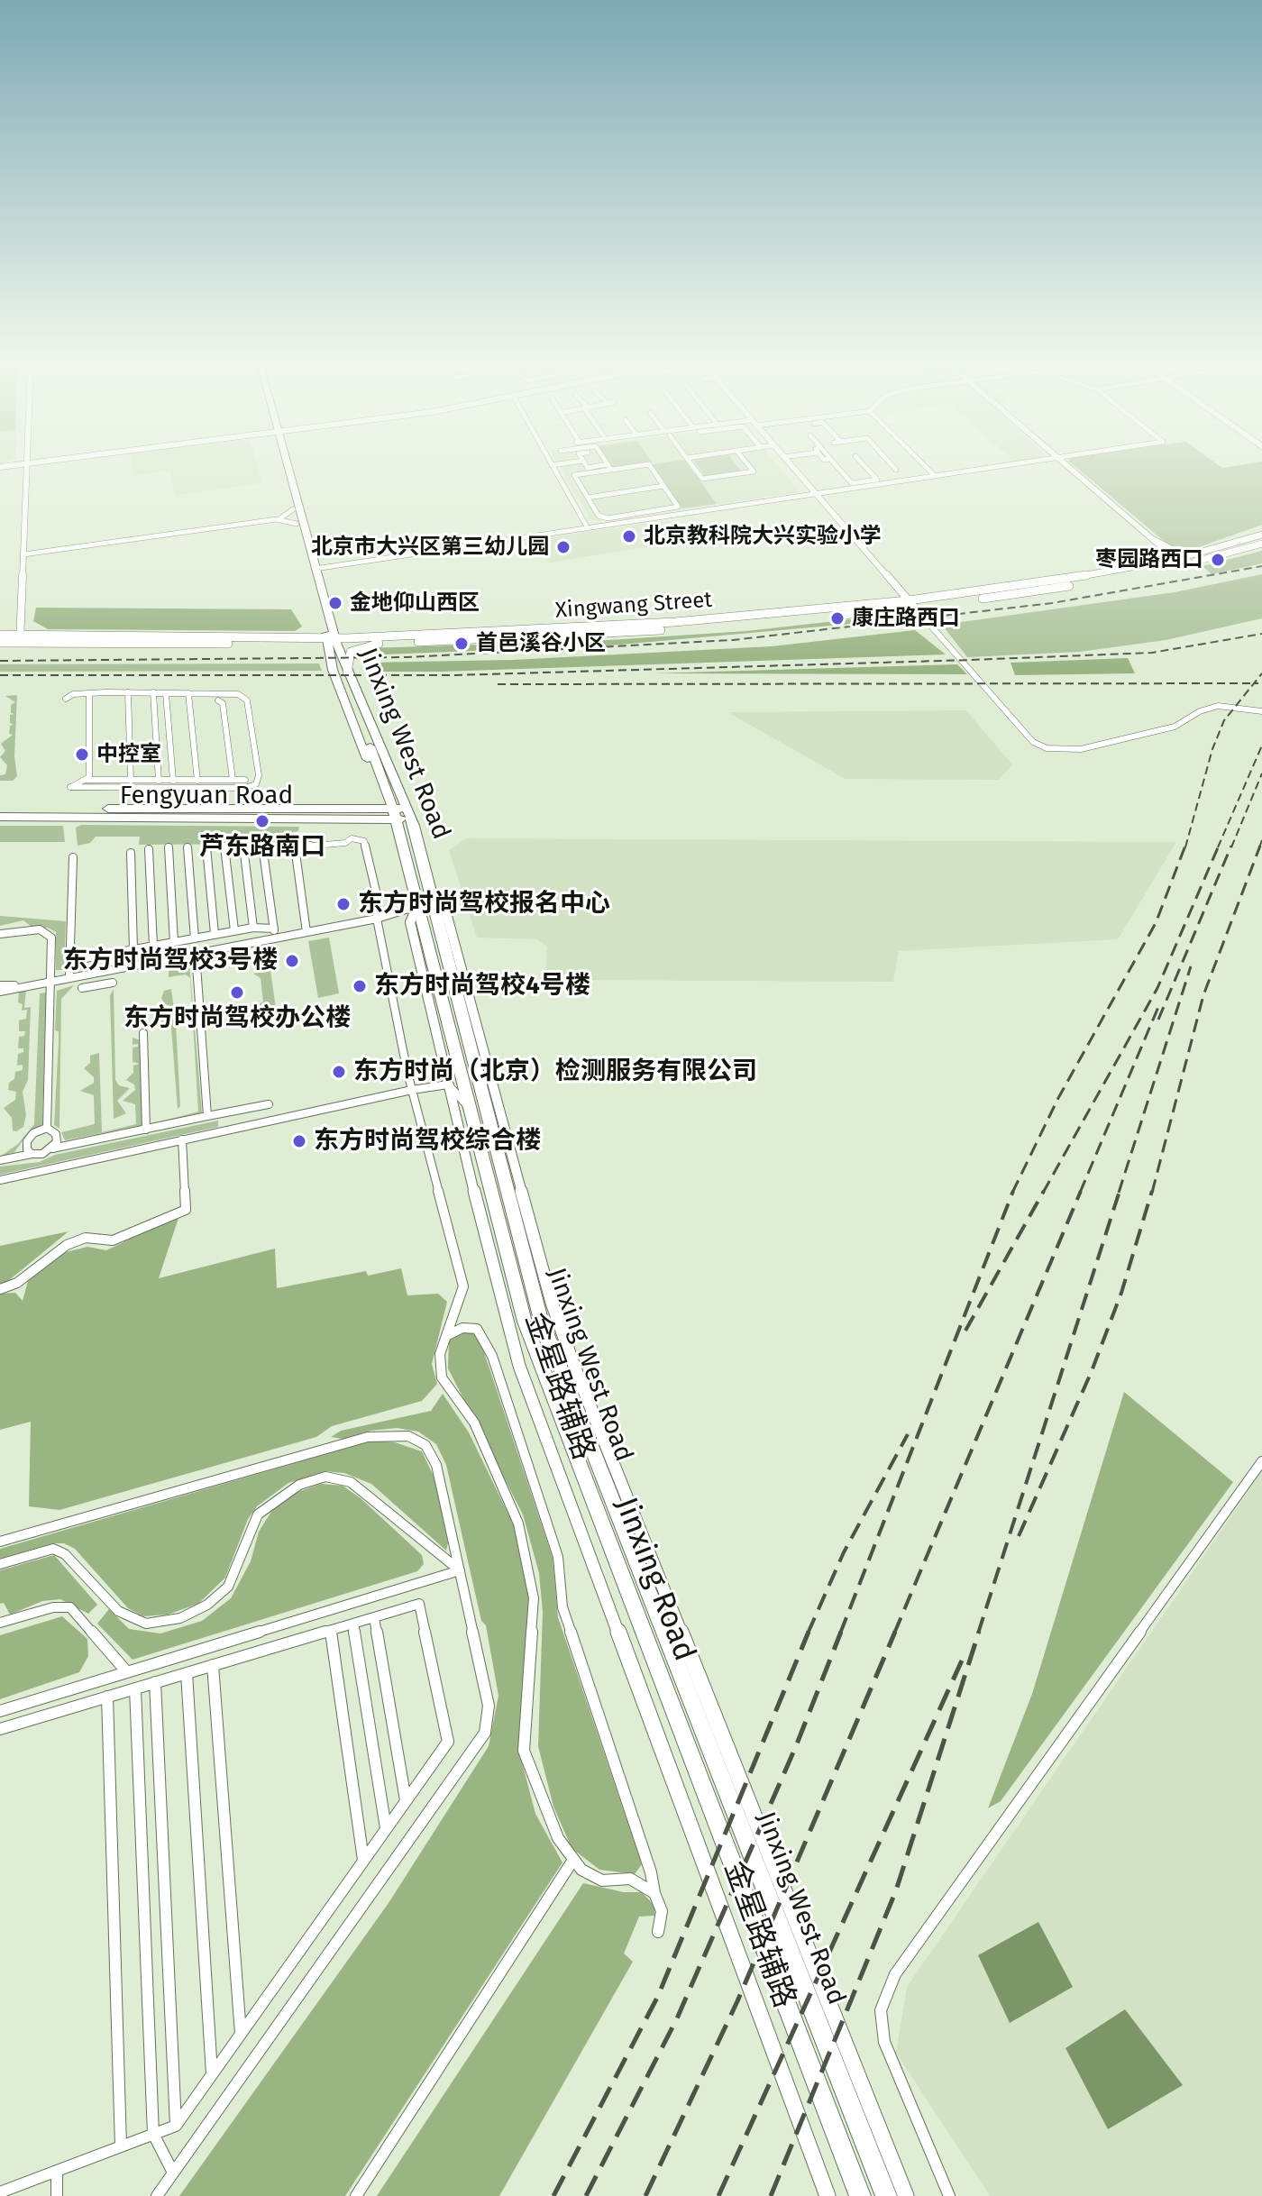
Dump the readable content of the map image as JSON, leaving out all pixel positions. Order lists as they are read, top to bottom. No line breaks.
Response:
{"streets":{"main road":["Xingwang Street","Jinxing West Road","Fengyuan Road","Jinxing Road"],"street":["金星路辅路"]},"crossings":[["Xingwang Street","Jinxing West Road"],["Xingwang Street","Jinxing Road"],["Jinxing West Road","Fengyuan Road"],["Jinxing West Road","Jinxing Road"],["Fengyuan Road","Jinxing Road"],["金星路辅路","Jinxing Road"]],"places":["北京教科院大兴实验小学","北京市大兴区第三幼儿园","枣园路西口","金地仰山西区","康庄路西口","首邑溪谷小区","中控室","芦东路南口","东方时尚驾校报名中心","东方时尚驾校3号楼","东方时尚驾校4号楼","东方时尚驾校办公楼","东方时尚（北京）检测服务有限公司","东方时尚驾校综合楼"]}
